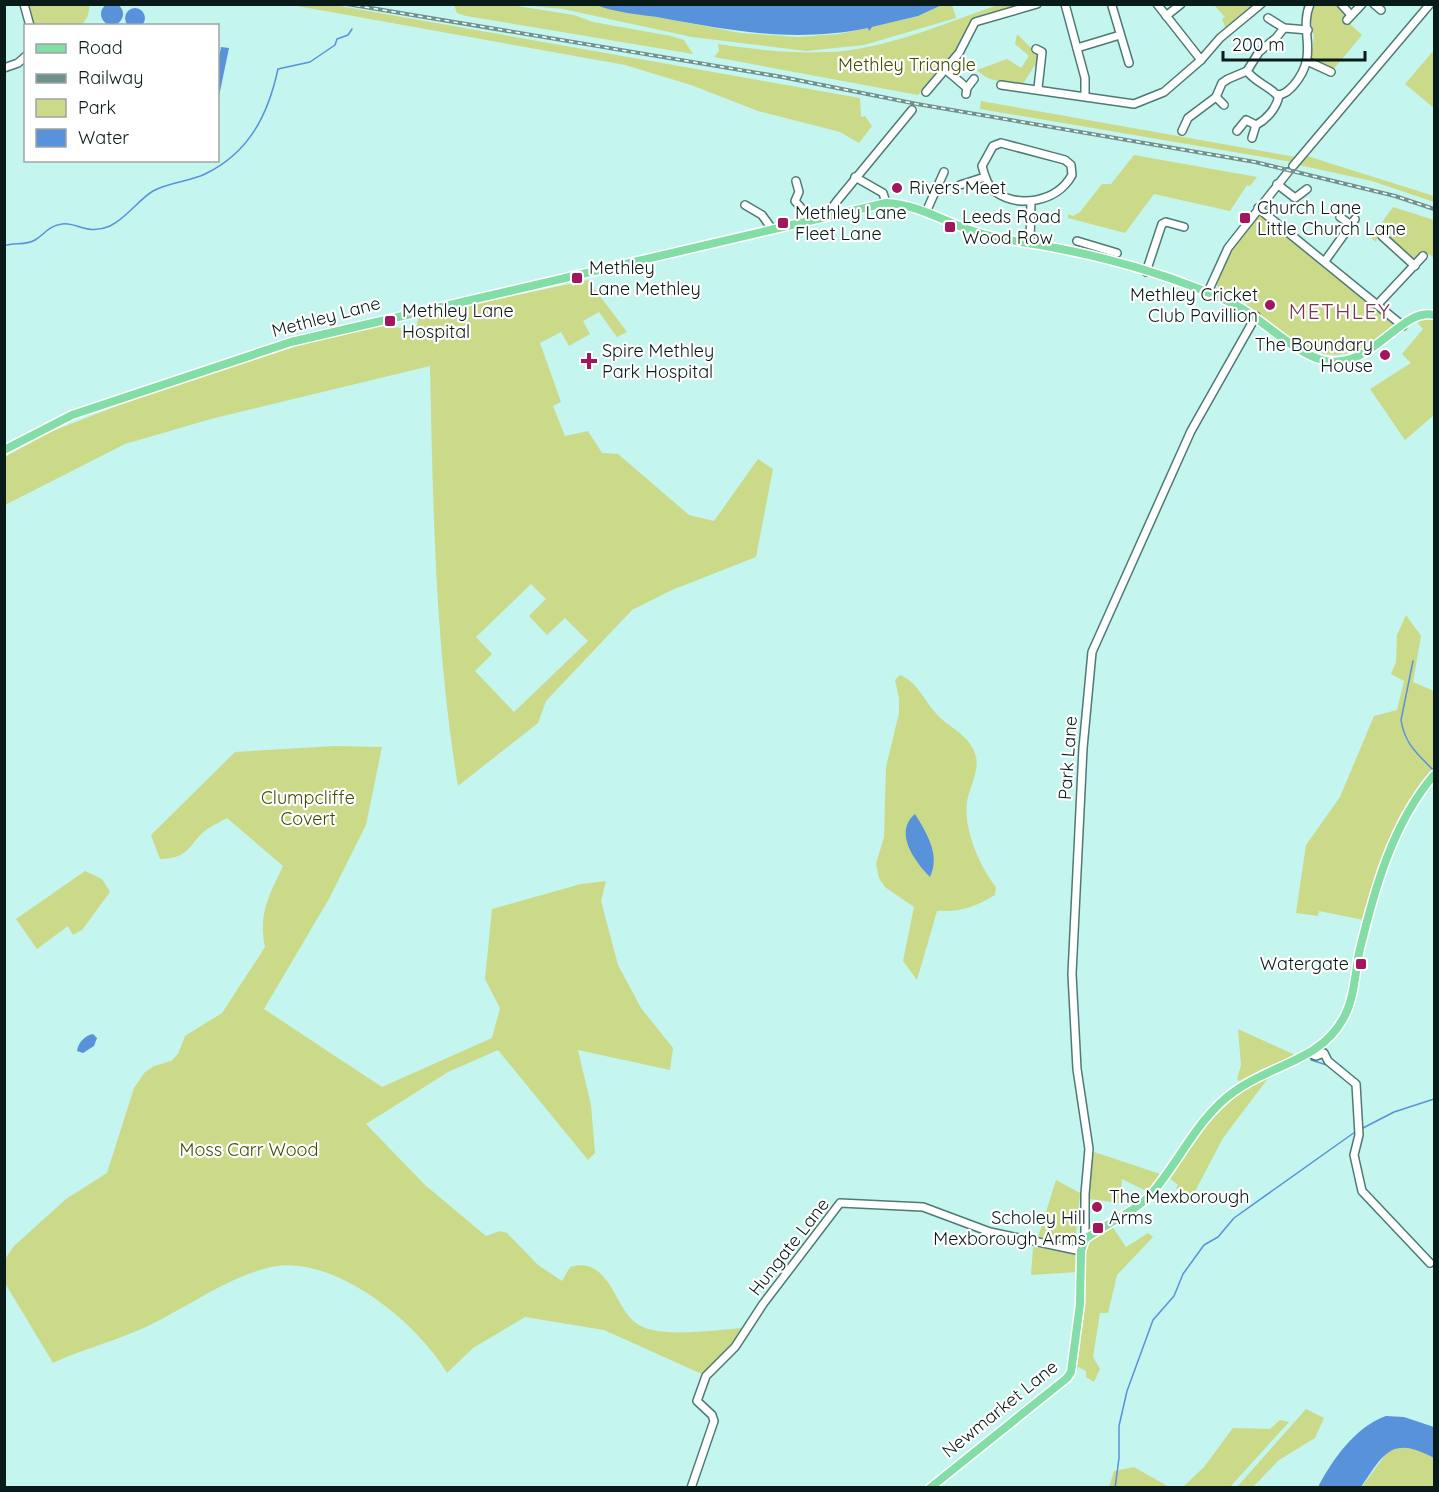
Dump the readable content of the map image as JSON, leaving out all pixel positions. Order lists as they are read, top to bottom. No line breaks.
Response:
{"streets":{"main road":["Methley Lane","Newmarket Lane"],"street":["Park Lane","Hungate Lane"]},"crossings":[["Park Lane","Newmarket Lane"],["Hungate Lane","Newmarket Lane"]],"districts":["METHLEY"],"parks":["Methley Triangle","Clumpcliffe Covert","Moss Carr Wood"],"places":{"other":["Rivers Meet","Methley Cricket Club Pavillion","The Boundary House","The Mexborough Arms"],"transit":["Church Lane Little Church Lane","Methley Lane Fleet Lane","Leeds Road Wood Row","Methley Lane Methley","Methley Lane Hospital","Watergate","Scholey Hill Mexborough Arms"],"health":["Spire Methley Park Hospital"]},"legend":["Road","Railway","Park","Water"],"scale_bar":"200 m"}
